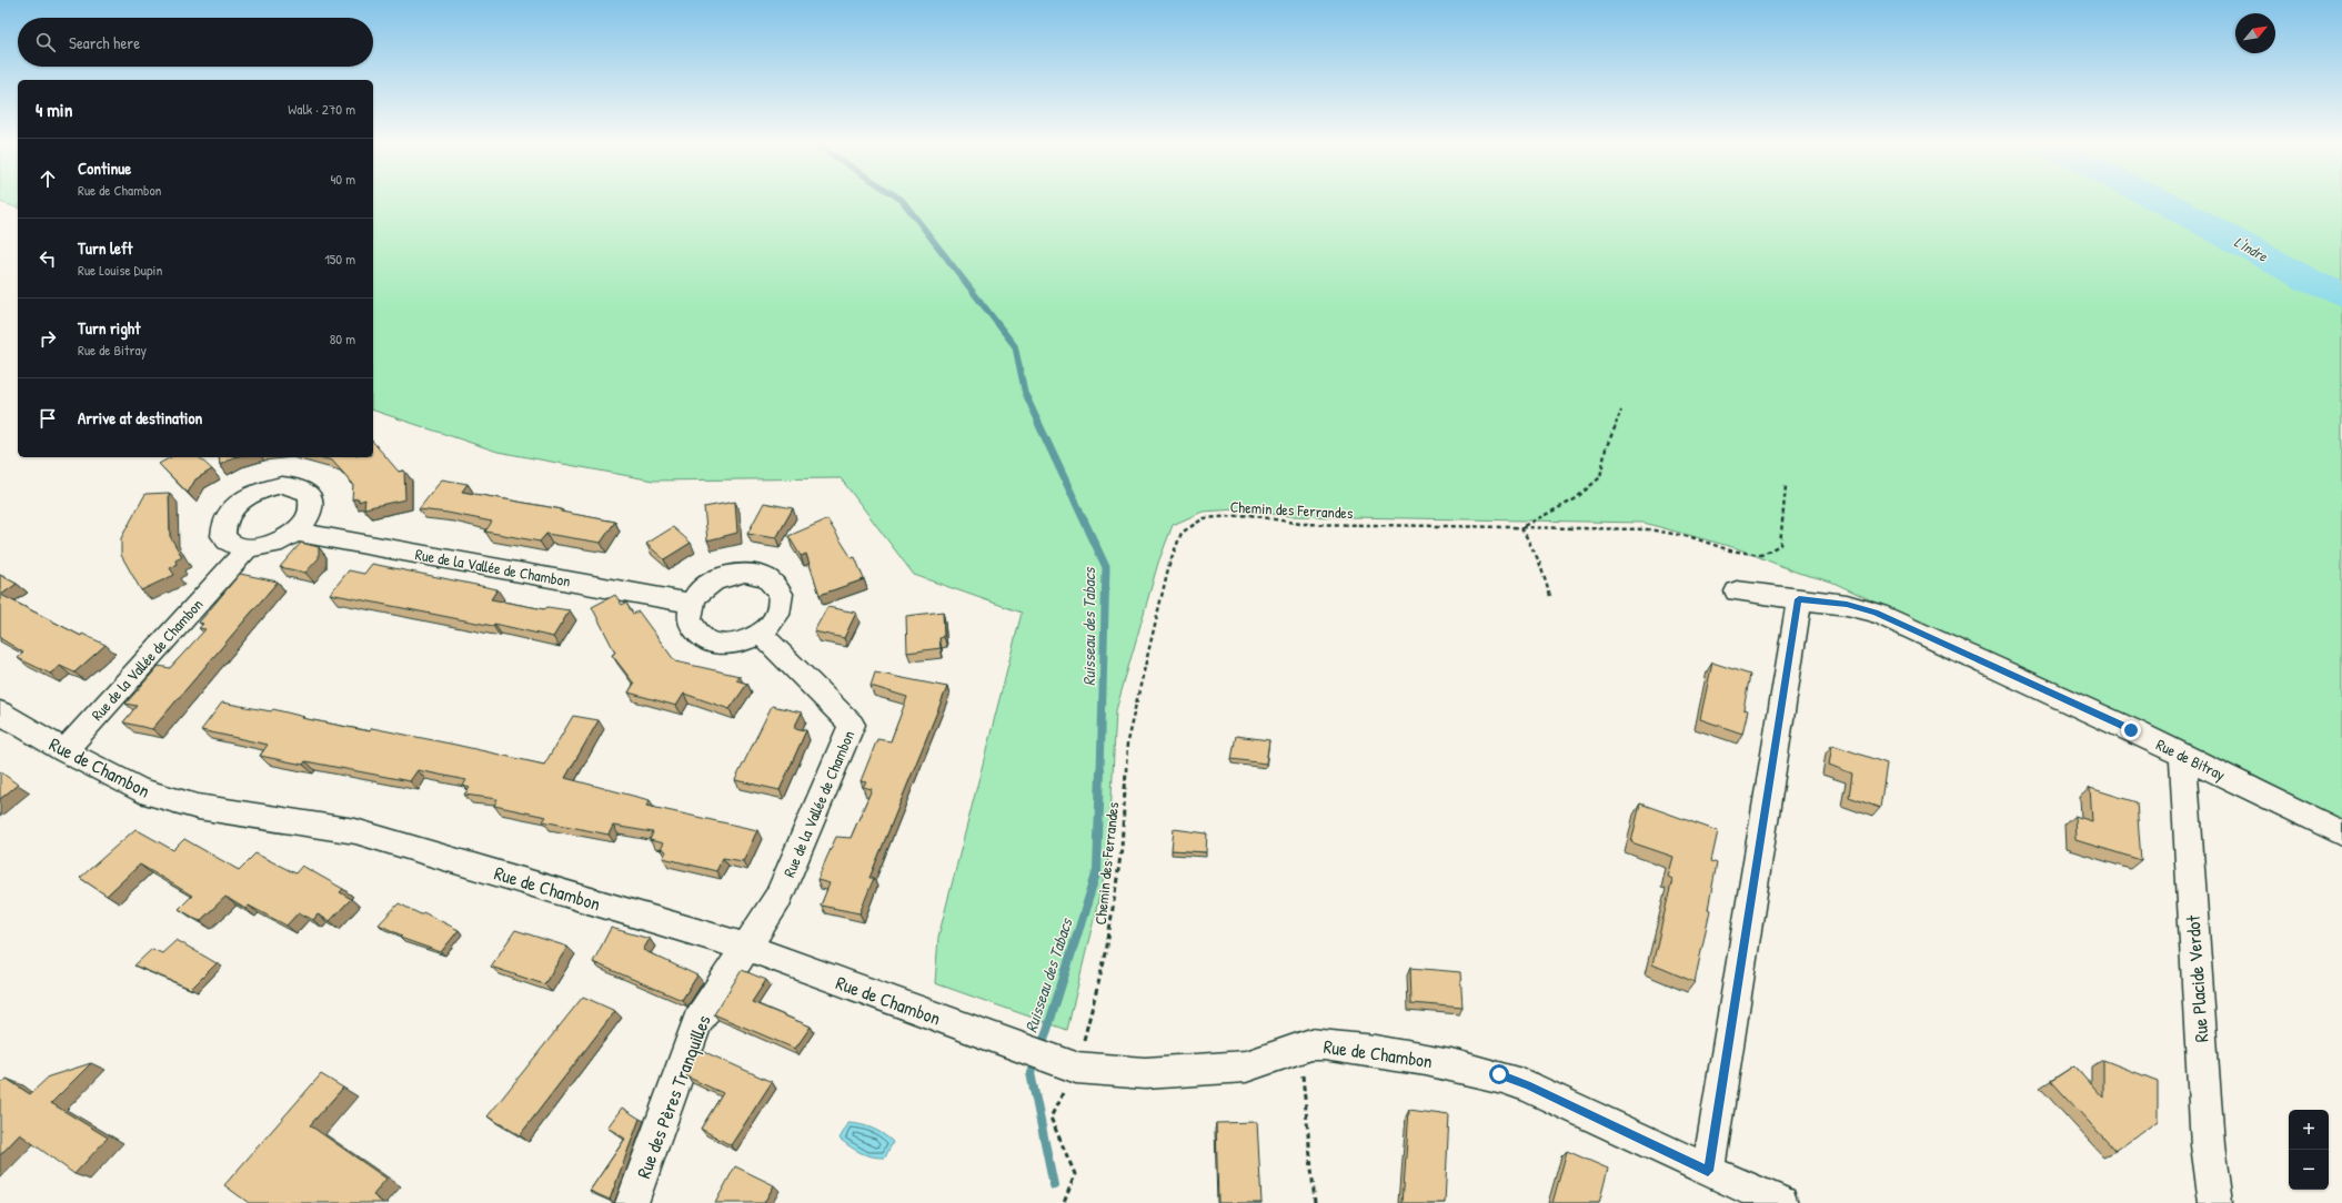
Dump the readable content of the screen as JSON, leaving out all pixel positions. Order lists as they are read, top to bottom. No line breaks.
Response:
{"streets":{"street":["Rue de la Vallée de Chambon","Rue de Bitray","Rue de Chambon","Rue Placide Verdot","Rue des Pères Tranquilles"],"path":["Chemin des Ferrandes"]},"crossings":[["Chemin des Ferrandes","Rue de Chambon"],["Rue de la Vallée de Chambon","Rue de Chambon"],["Rue de la Vallée de Chambon","Rue des Pères Tranquilles"],["Rue de Bitray","Rue Placide Verdot"],["Rue de Chambon","Rue des Pères Tranquilles"]],"water":["L'Indre","Ruisseau des Tabacs"],"north":"top right","page":{"search":"Search here","heading":["4 min","Walk · 270 m"],"list":[["Continue","Rue de Chambon","40 m"],["Turn left","Rue Louise Dupin","150 m"],["Turn right","Rue de Bitray","80 m"],"Arrive at destination"],"map_buttons":["+","−"]}}
